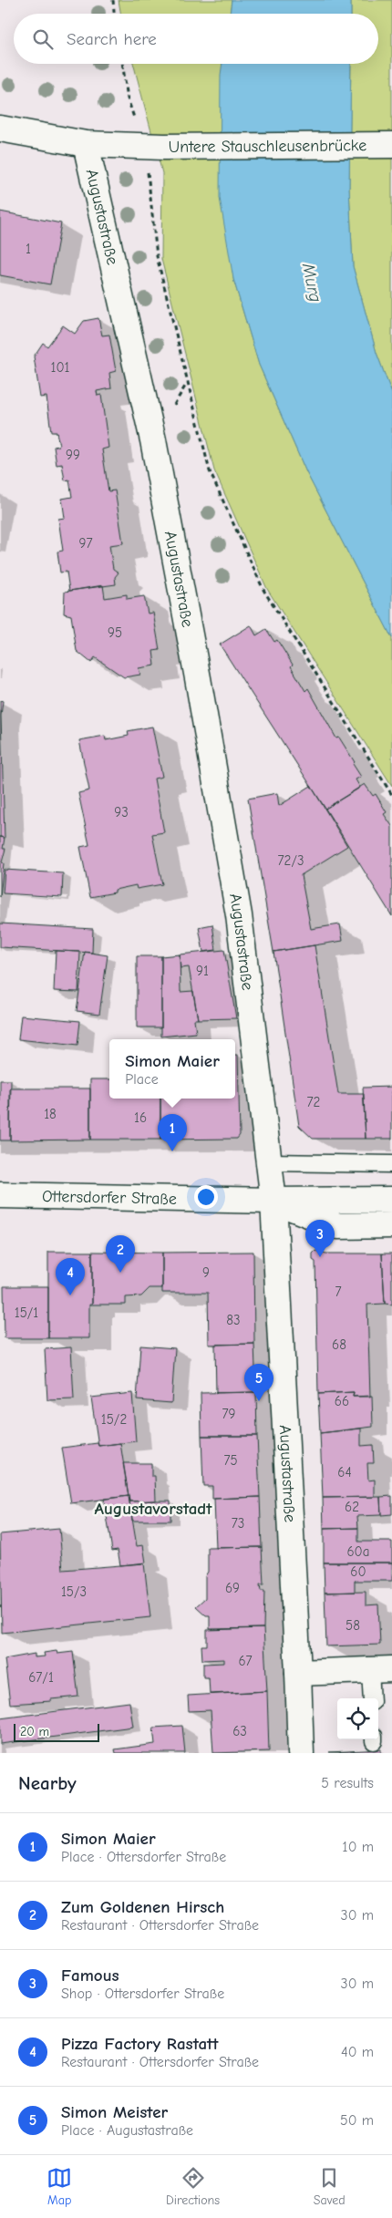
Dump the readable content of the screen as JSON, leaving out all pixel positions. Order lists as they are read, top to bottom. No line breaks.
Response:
{"streets":{"street":["Untere Stauschleusenbrücke","Augustastraße","Ottersdorfer Straße"]},"crossings":[["Untere Stauschleusenbrücke","Augustastraße"],["Augustastraße","Ottersdorfer Straße"]],"districts":["Augustavorstadt"],"water":["Murg"],"house_numbers":["1","101","99","97","95","93","72/3","91","72","18","16","9","7","15/1","83","68","66","79","15/2","75","64","62","73","60a","60","69","15/3","58","67","67/1","63"],"scale_bar":"20 m","page":{"search":"Search here","popup":["Simon Maier","Place"],"pins":["1","3","2","4","5"],"scale":"20 m","heading":["Nearby","5 results"],"list":[{"mark":"1","name":"Simon Maier","note":"Place · Ottersdorfer Straße","value":"10 m"},{"mark":"2","name":"Zum Goldenen Hirsch","note":"Restaurant · Ottersdorfer Straße","value":"30 m"},{"mark":"3","name":"Famous","note":"Shop · Ottersdorfer Straße","value":"30 m"},{"mark":"4","name":"Pizza Factory Rastatt","note":"Restaurant · Ottersdorfer Straße","value":"40 m"},{"mark":"5","name":"Simon Meister","note":"Place · Augustastraße","value":"50 m"}],"nav":["Map","Directions","Saved"]}}
